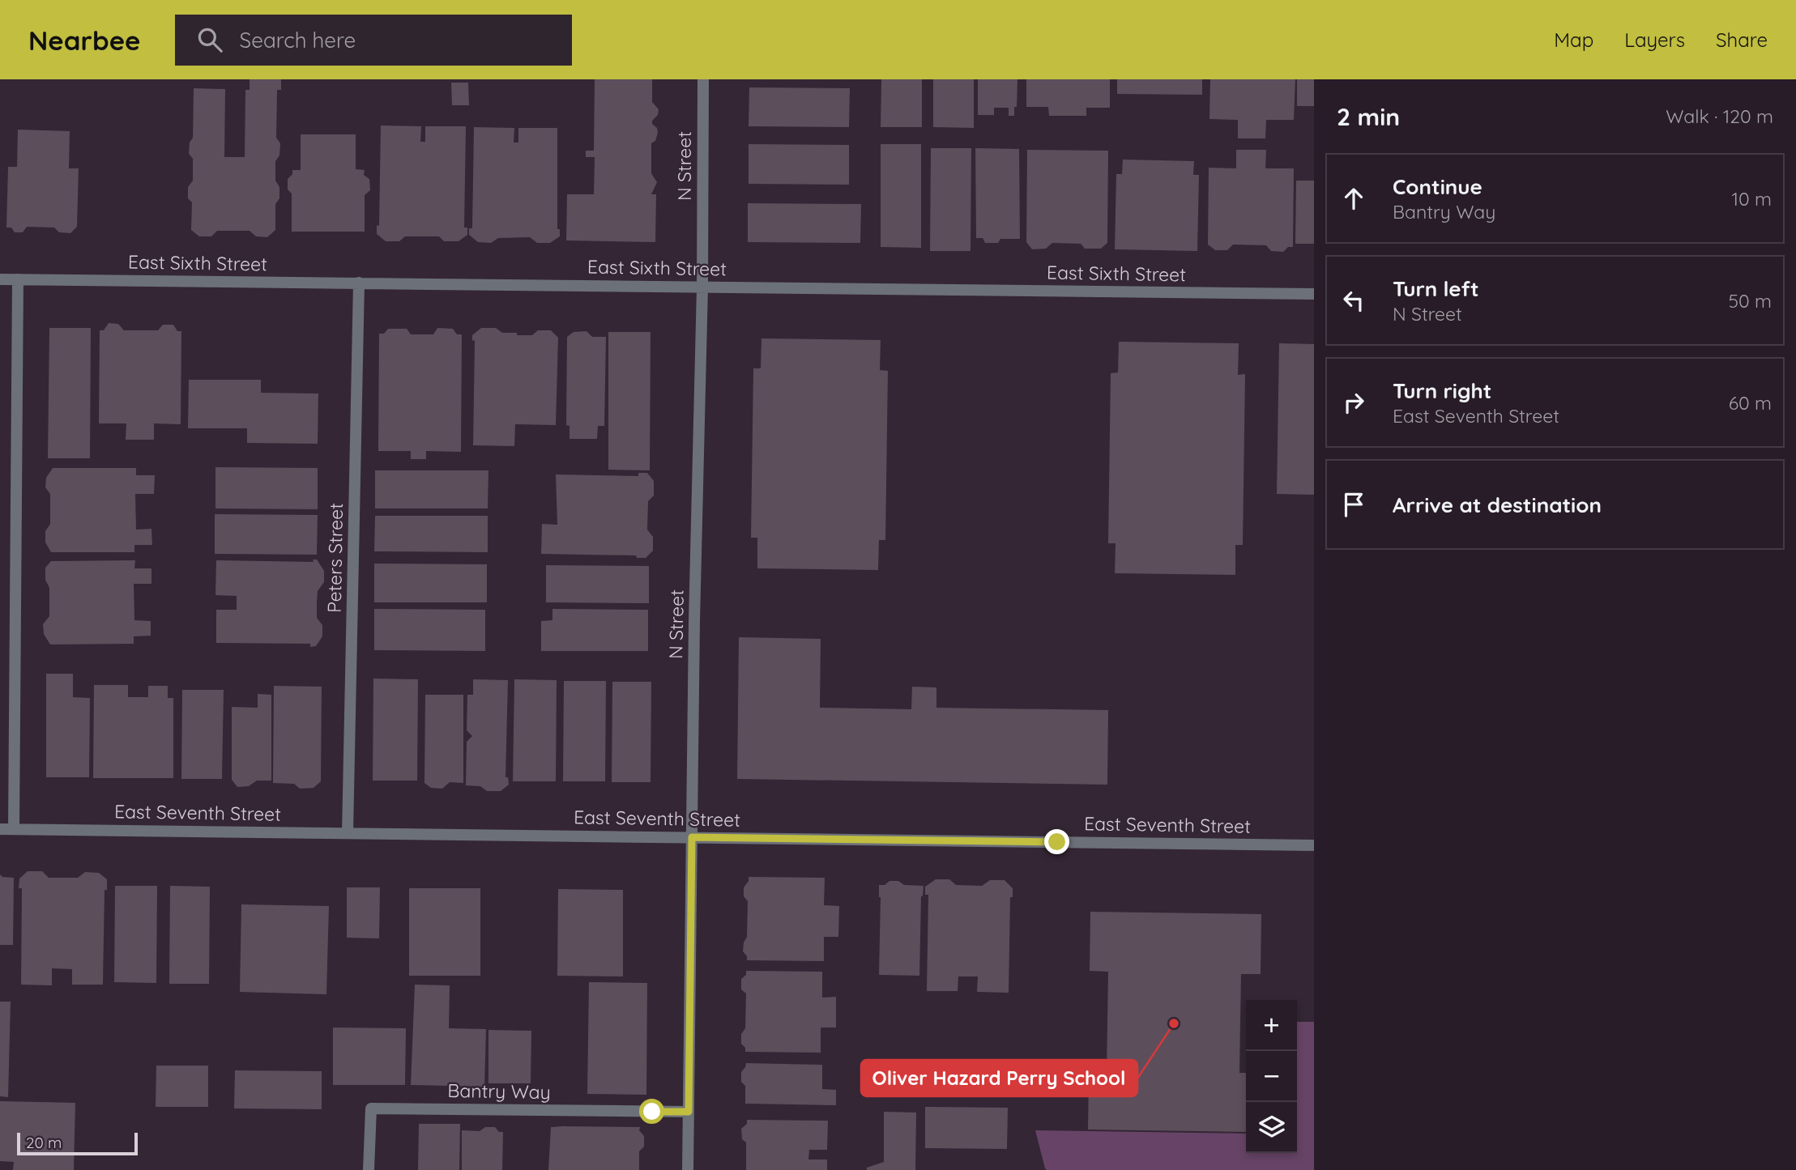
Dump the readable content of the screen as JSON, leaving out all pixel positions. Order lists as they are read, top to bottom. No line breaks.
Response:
{"streets":{"street":["N Street","East Sixth Street","Peters Street","East Seventh Street","Bantry Way"]},"crossings":[["N Street","East Sixth Street"],["N Street","East Seventh Street"],["N Street","Bantry Way"],["East Sixth Street","Peters Street"],["Peters Street","East Seventh Street"]],"places":["Oliver Hazard Perry School"],"scale_bar":"20 m","page":{"header":"Nearbee","search":"Search here","nav":["Map","Layers","Share"],"heading":["2 min","Walk · 120 m"],"list":[["Continue","Bantry Way","10 m"],["Turn left","N Street","50 m"],["Turn right","East Seventh Street","60 m"],"Arrive at destination"],"map_buttons":["+","−"],"scale":"20 m"}}
